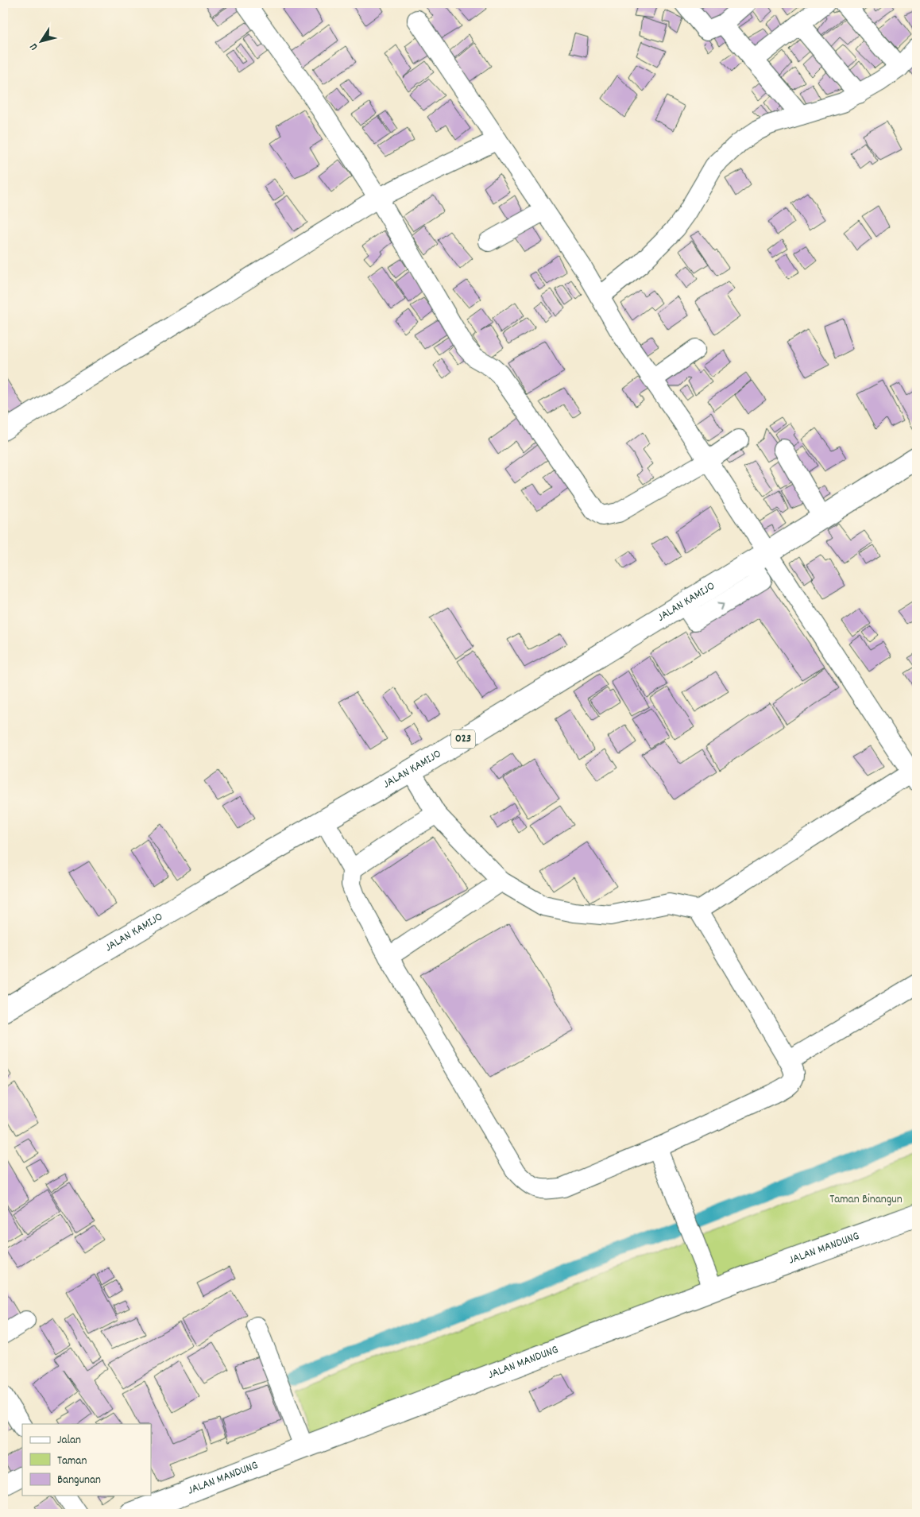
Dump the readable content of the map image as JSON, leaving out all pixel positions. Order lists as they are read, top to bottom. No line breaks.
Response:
{"streets":{"main road":["JALAN KAMIJO","023","JALAN MANDUNG"]},"parks":["Taman Binangun"],"legend":["Jalan","Taman","Bangunan"],"north":"bottom left"}
